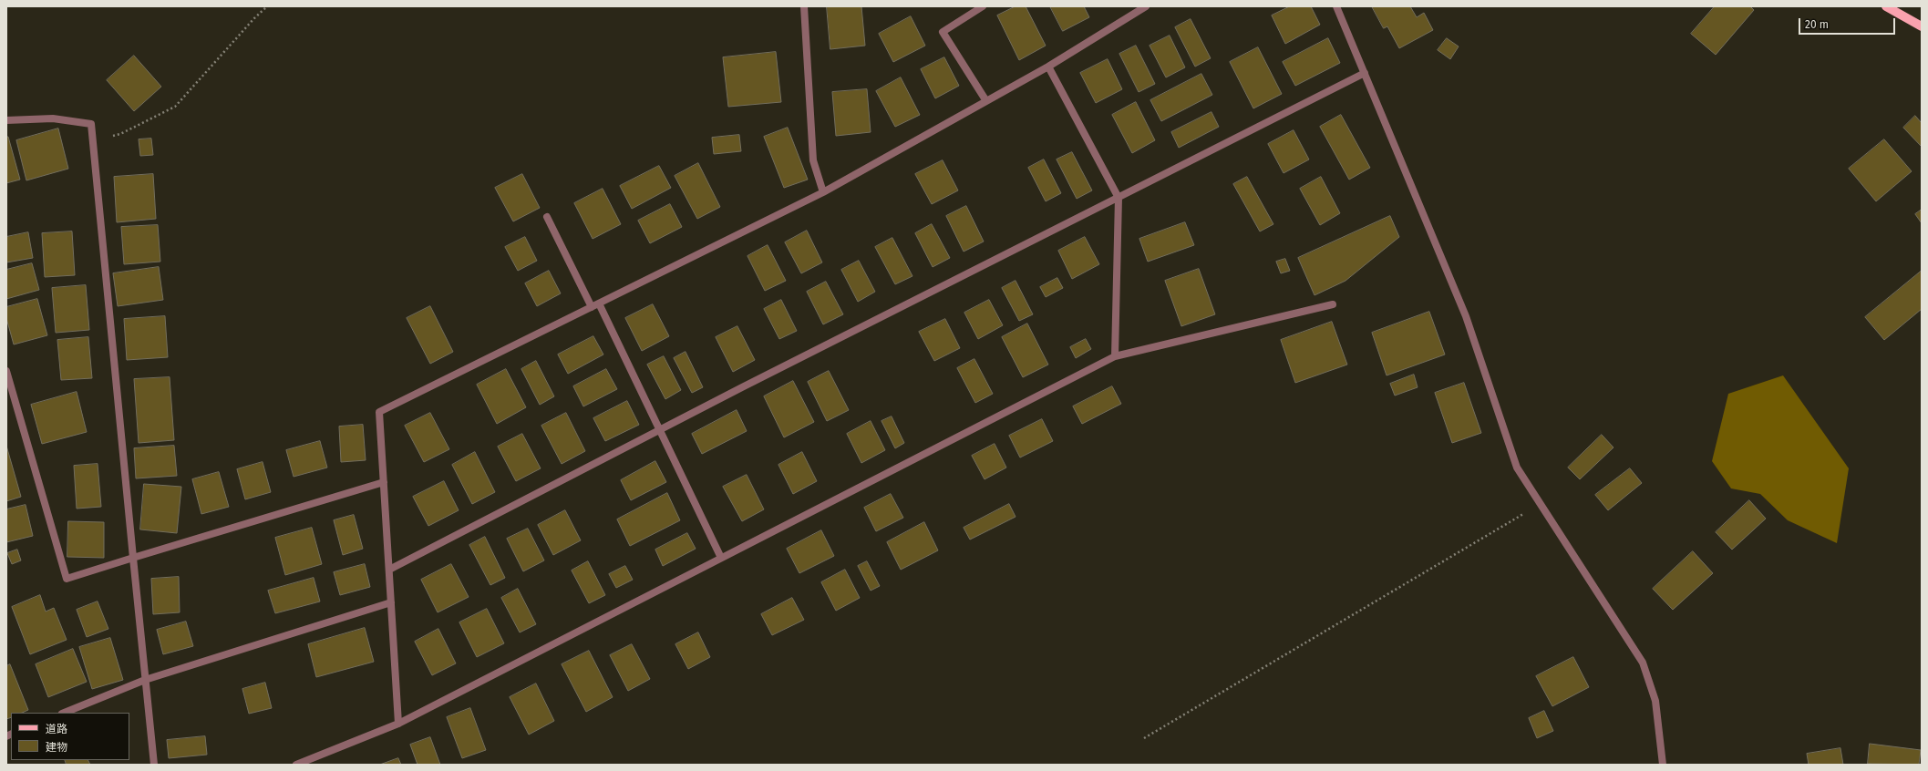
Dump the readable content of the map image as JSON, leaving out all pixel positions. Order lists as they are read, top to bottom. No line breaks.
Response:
{"legend":["道路","建物"],"scale_bar":"20 m"}
